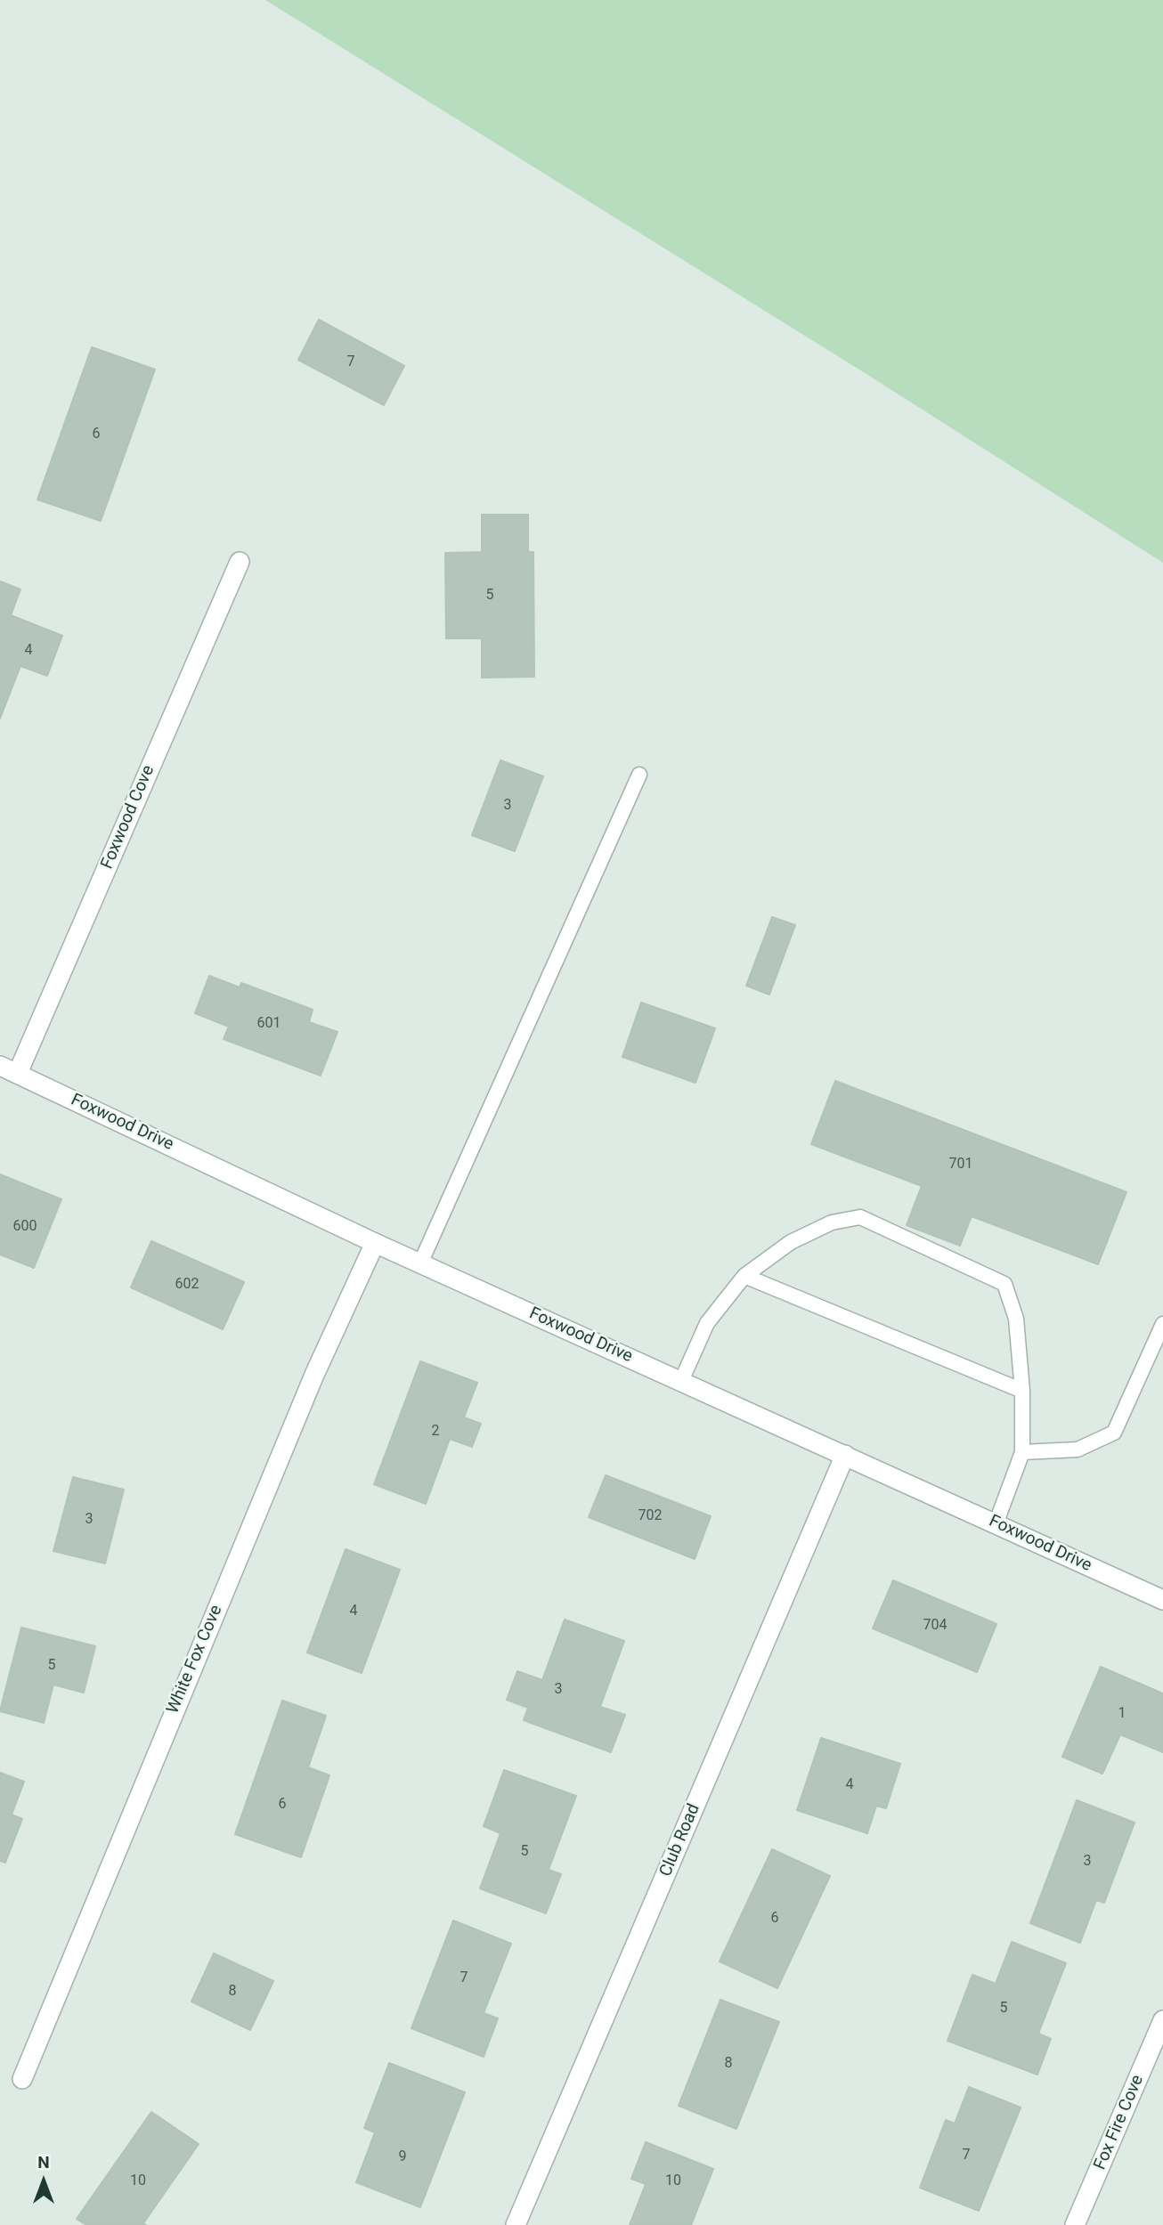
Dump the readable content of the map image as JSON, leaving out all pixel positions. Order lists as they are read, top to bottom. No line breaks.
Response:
{"streets":{"street":["Foxwood Cove","Foxwood Drive","White Fox Cove","Club Road","Fox Fire Cove"]},"crossings":[["Foxwood Cove","Foxwood Drive"],["Foxwood Drive","White Fox Cove"],["Foxwood Drive","Club Road"]],"house_numbers":["7","6","5","4","3","601","701","600","602","2","702","3","4","704","5","3","1","4","6","5","3","6","7","8","5","8","7","9","10","10"],"north":"top"}
